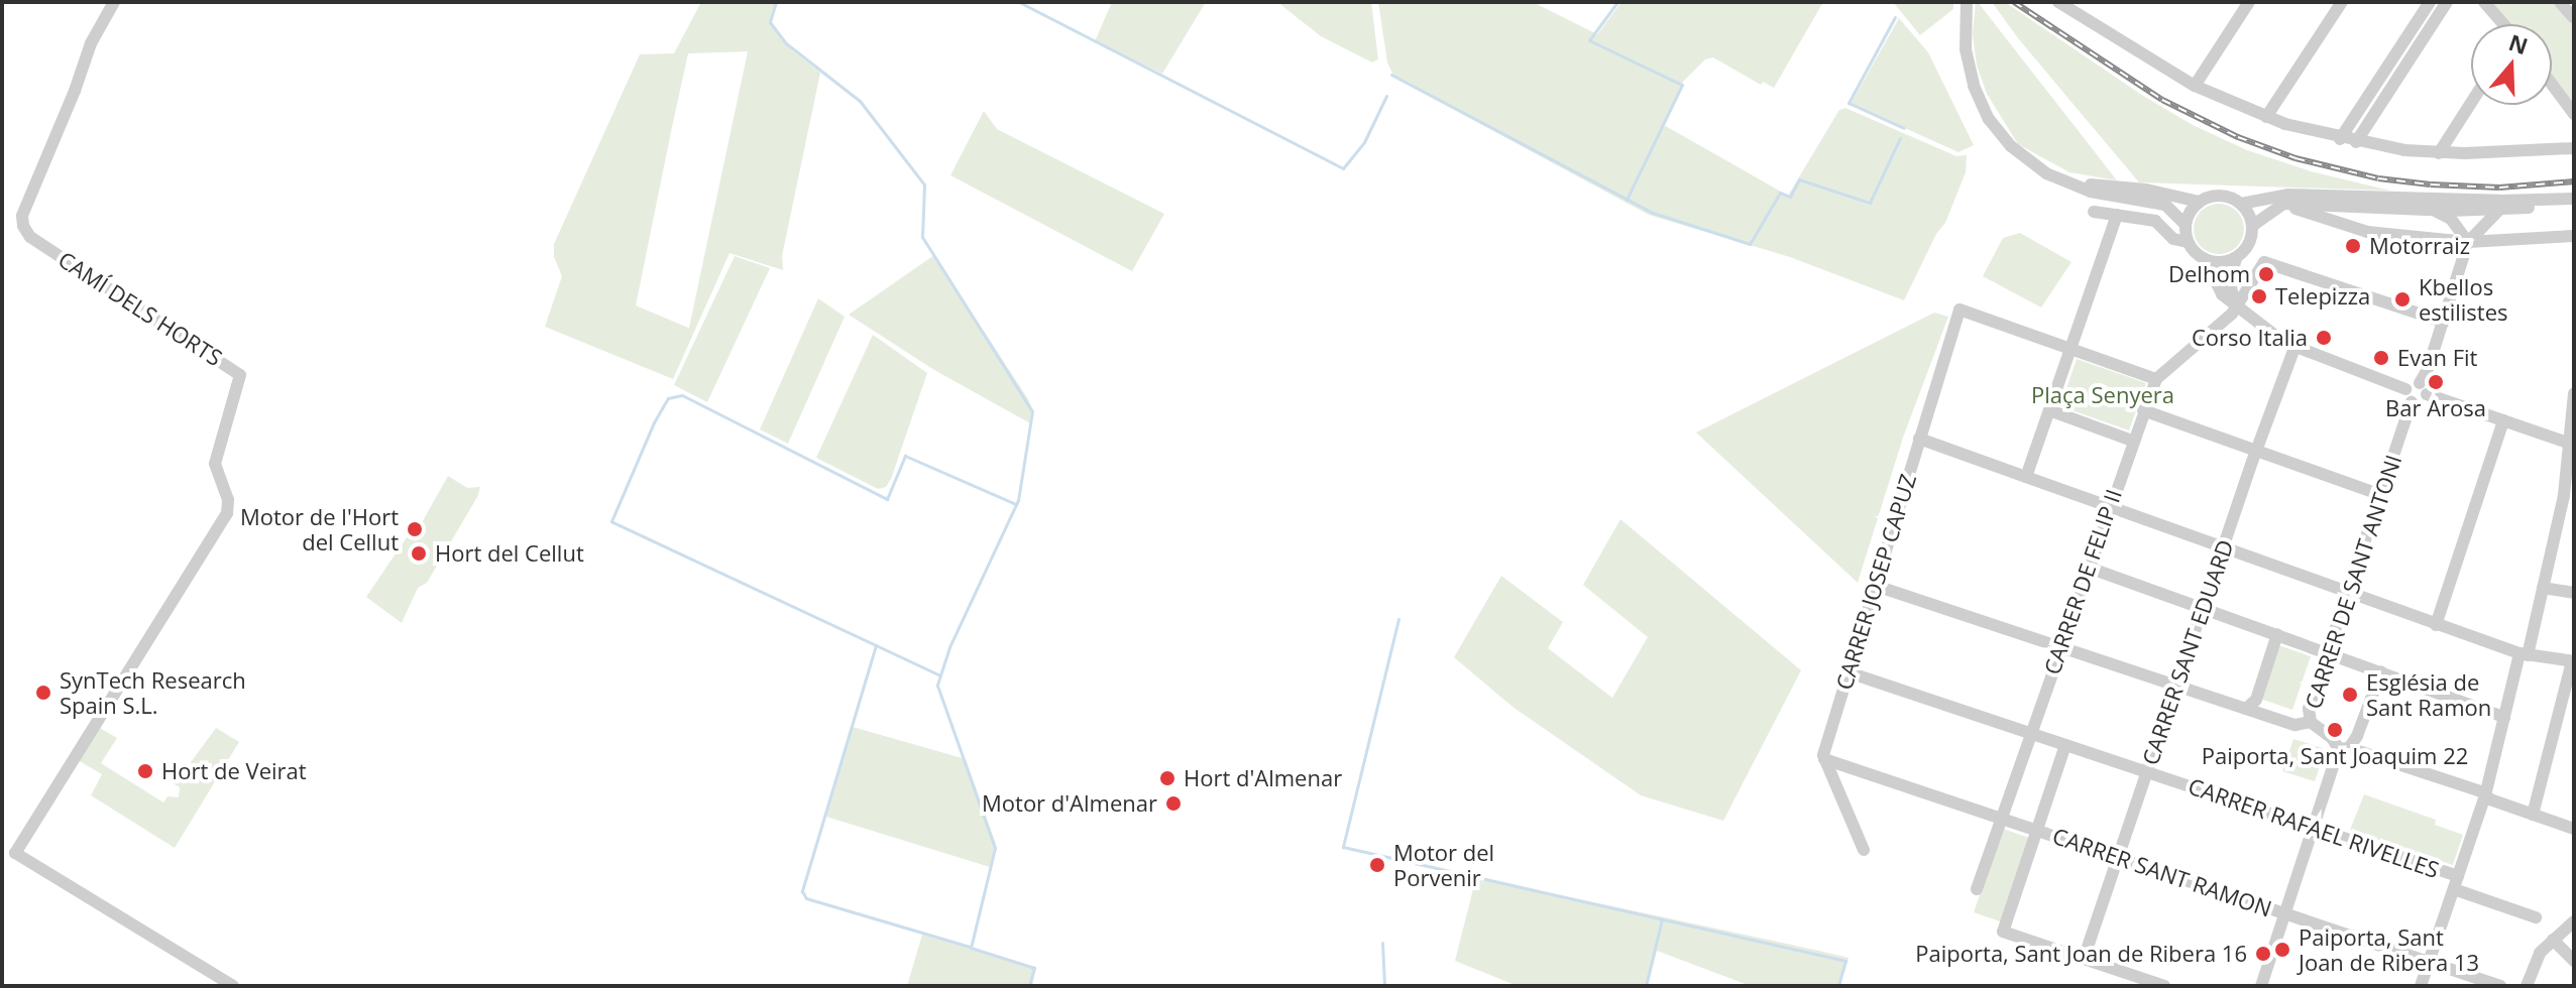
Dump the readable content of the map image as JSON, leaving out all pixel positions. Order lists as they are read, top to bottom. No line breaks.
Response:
{"streets":{"street":["CAMÍ DELS HORTS","CARRER JOSEP CAPUZ","CARRER DE FELIP II","CARRER DE SANT ANTONI","CARRER SANT EDUARD","CARRER RAFAEL RIVELLES","CARRER SANT RAMON"]},"crossings":[["CARRER JOSEP CAPUZ","CARRER RAFAEL RIVELLES"],["CARRER JOSEP CAPUZ","CARRER SANT RAMON"],["CARRER DE FELIP II","CARRER RAFAEL RIVELLES"],["CARRER DE FELIP II","CARRER SANT RAMON"],["CARRER SANT EDUARD","CARRER RAFAEL RIVELLES"],["CARRER SANT EDUARD","CARRER SANT RAMON"]],"parks":["Plaça Senyera"],"places":["Motorraiz","Delhom","Telepizza","Kbellos estilistes","Corso Italia","Evan Fit","Bar Arosa","Motor de l'Hort del Cellut","Hort del Cellut","SynTech Research Spain S.L.","Església de Sant Ramon","Paiporta, Sant Joaquim 22","Hort de Veirat","Hort d'Almenar","Motor d'Almenar","Motor del Porvenir","Paiporta, Sant Joan de Ribera 13","Paiporta, Sant Joan de Ribera 16"],"north":"top"}
